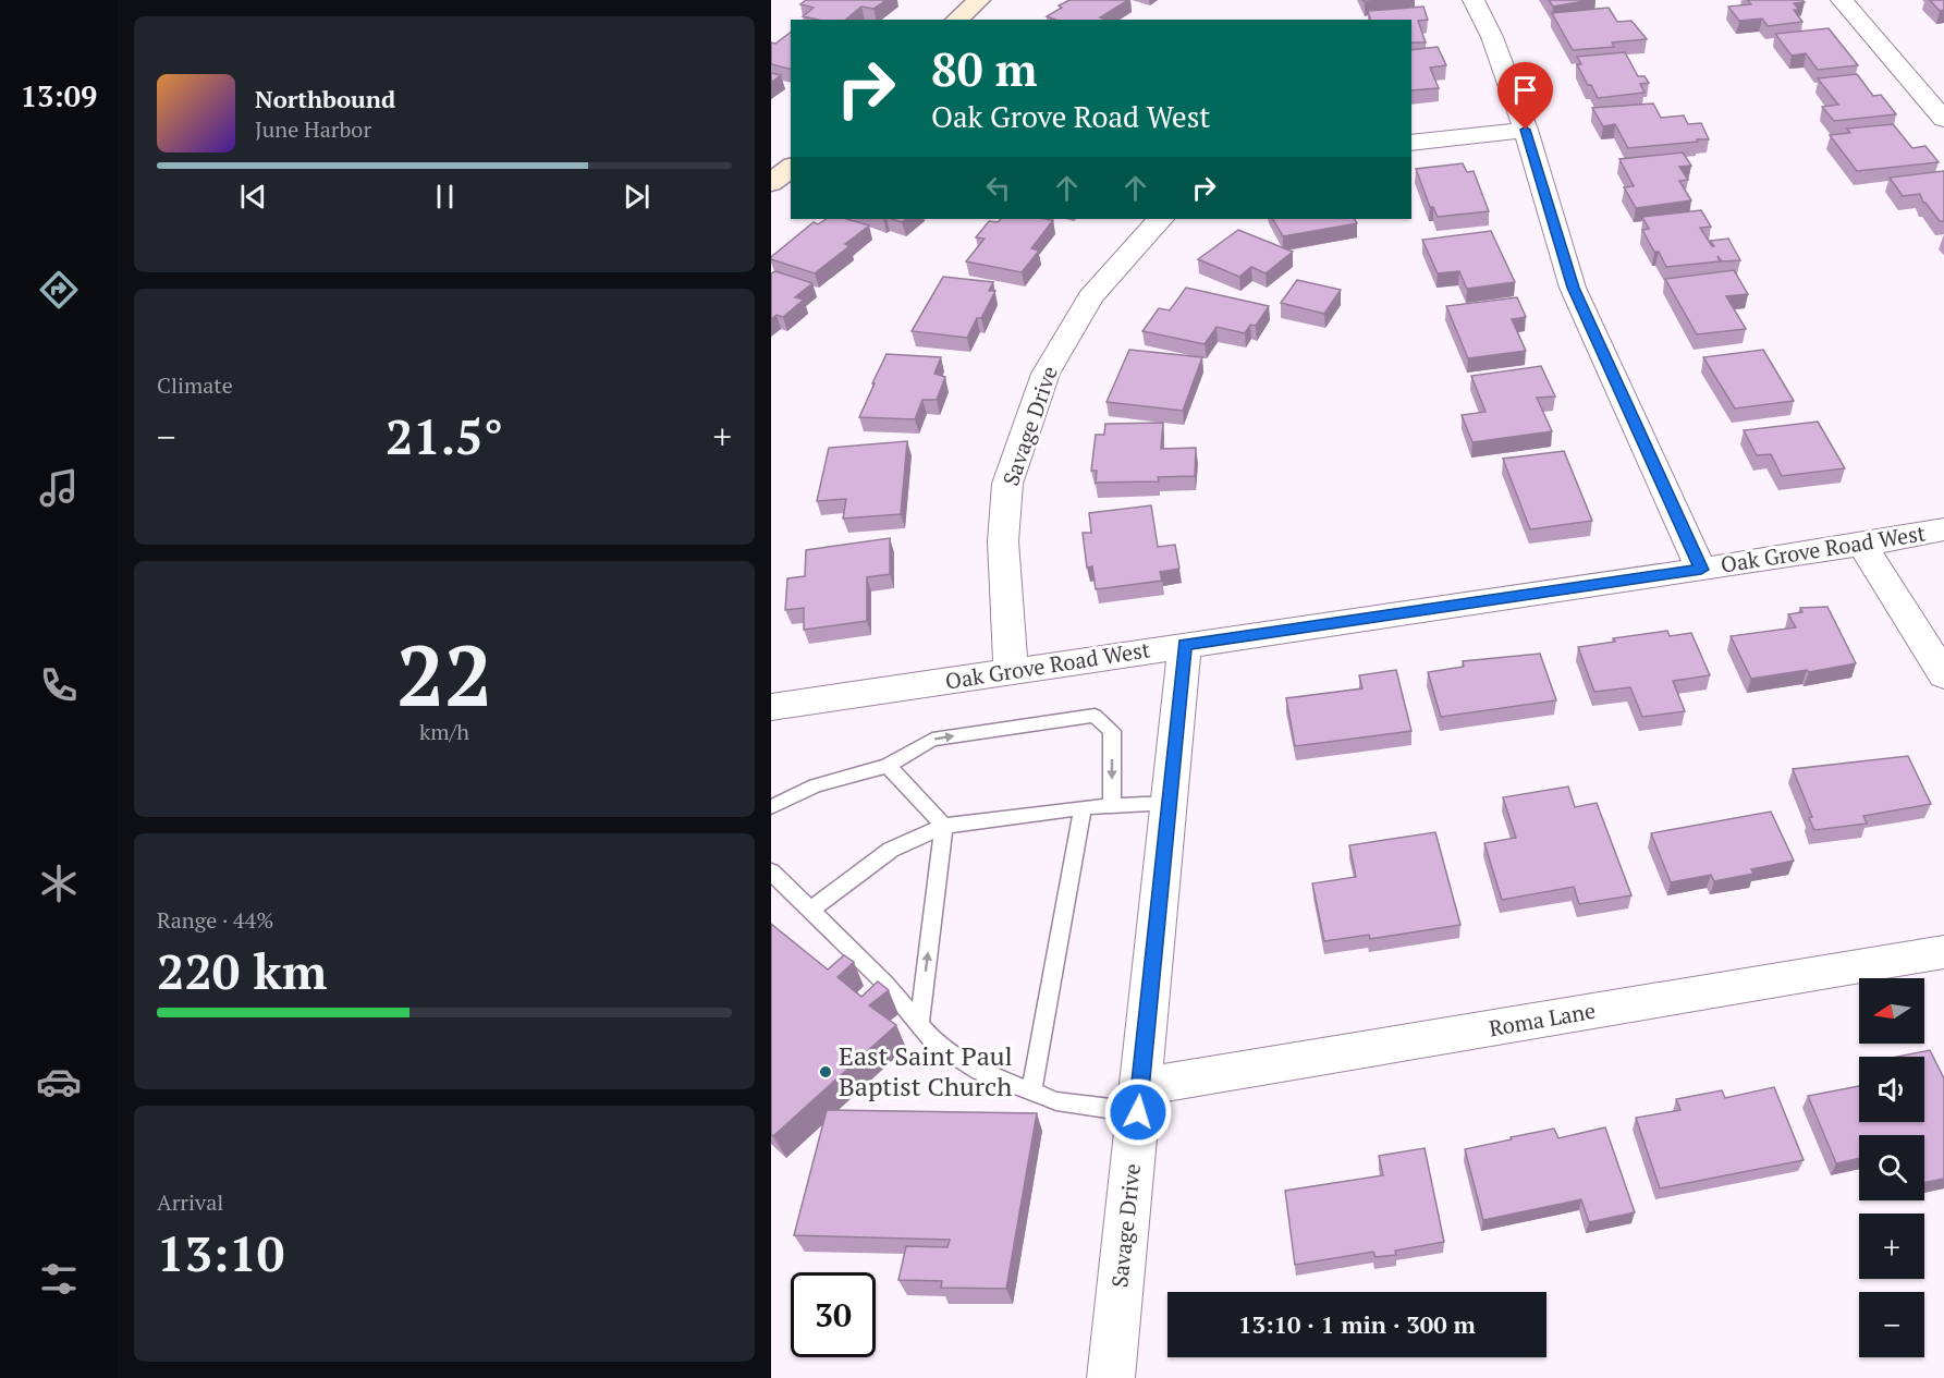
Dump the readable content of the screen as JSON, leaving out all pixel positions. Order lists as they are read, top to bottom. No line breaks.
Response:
{"streets":{"street":["Savage Drive","Oak Grove Road West","Roma Lane"]},"crossings":[["Savage Drive","Oak Grove Road West"],["Savage Drive","Roma Lane"]],"places":["East Saint Paul Baptist Church"],"north":"left","page":{"tabs":"13:09","turn":["80 m","Oak Grove Road West"],"song":["Northbound","June Harbor"],"tile":["Climate",["22","km/h"],["Range · 44%","220 km"],["Arrival","13:10"]],"heat":["−","21.5°","+"],"map_buttons":["+","−"],"limit":"30","trip":"13:10 · 1 min · 300 m"}}
